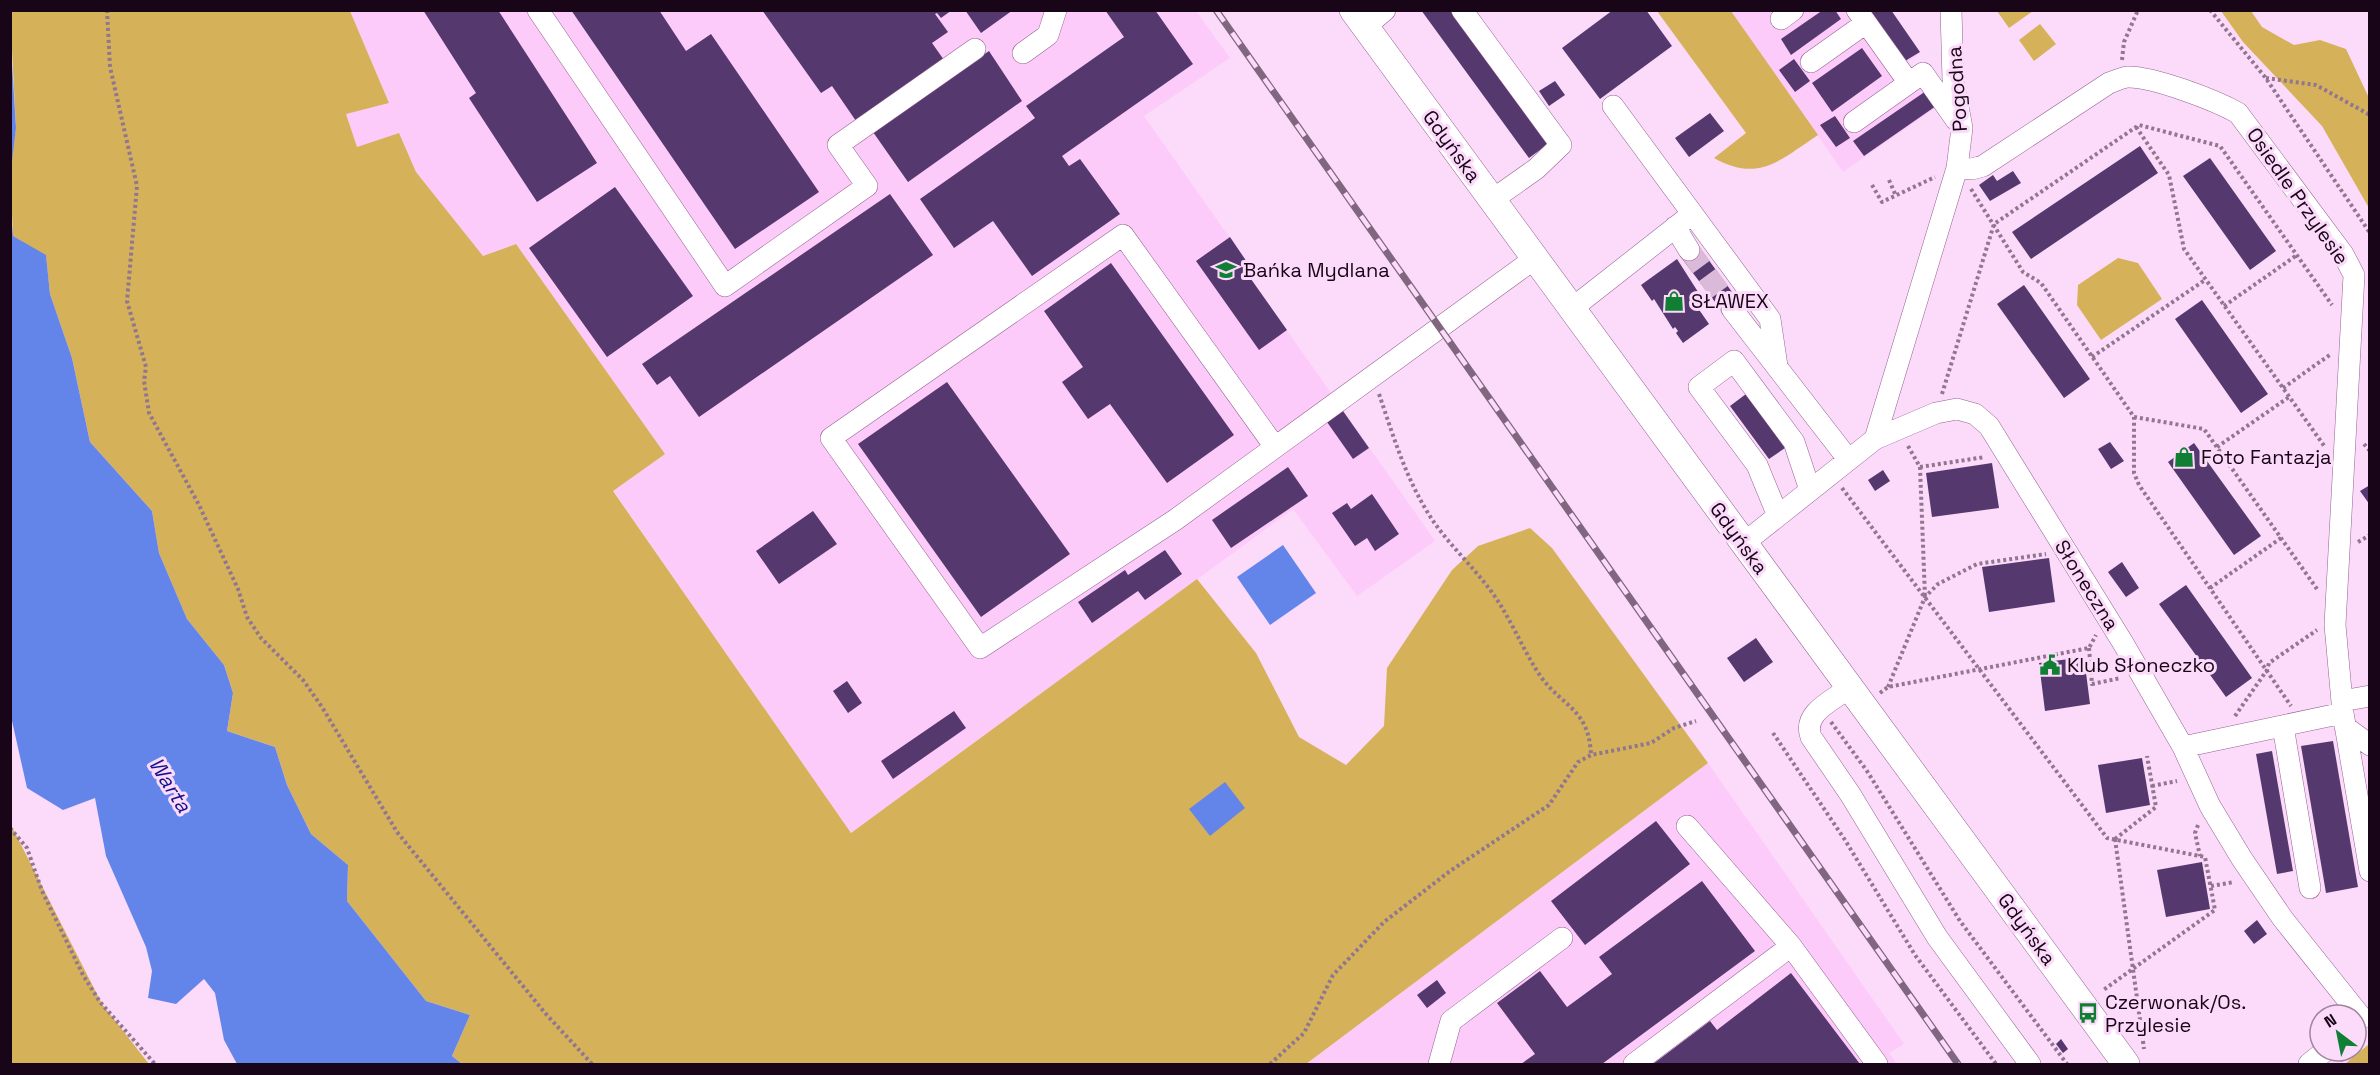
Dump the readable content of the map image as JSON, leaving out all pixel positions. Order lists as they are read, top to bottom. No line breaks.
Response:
{"streets":{"main road":["Gdyńska"],"street":["Pogodna","Osiedle Przylesie","Słoneczna"]},"crossings":[["Gdyńska","Słoneczna"]],"water":["Warta"],"places":{"school or university":["Bańka Mydlana"],"shop":["SŁAWEX","Foto Fantazja"],"public building":["Klub Słoneczko"],"bus stop":["Czerwonak/Os. Przylesie"]},"north":"top left"}
